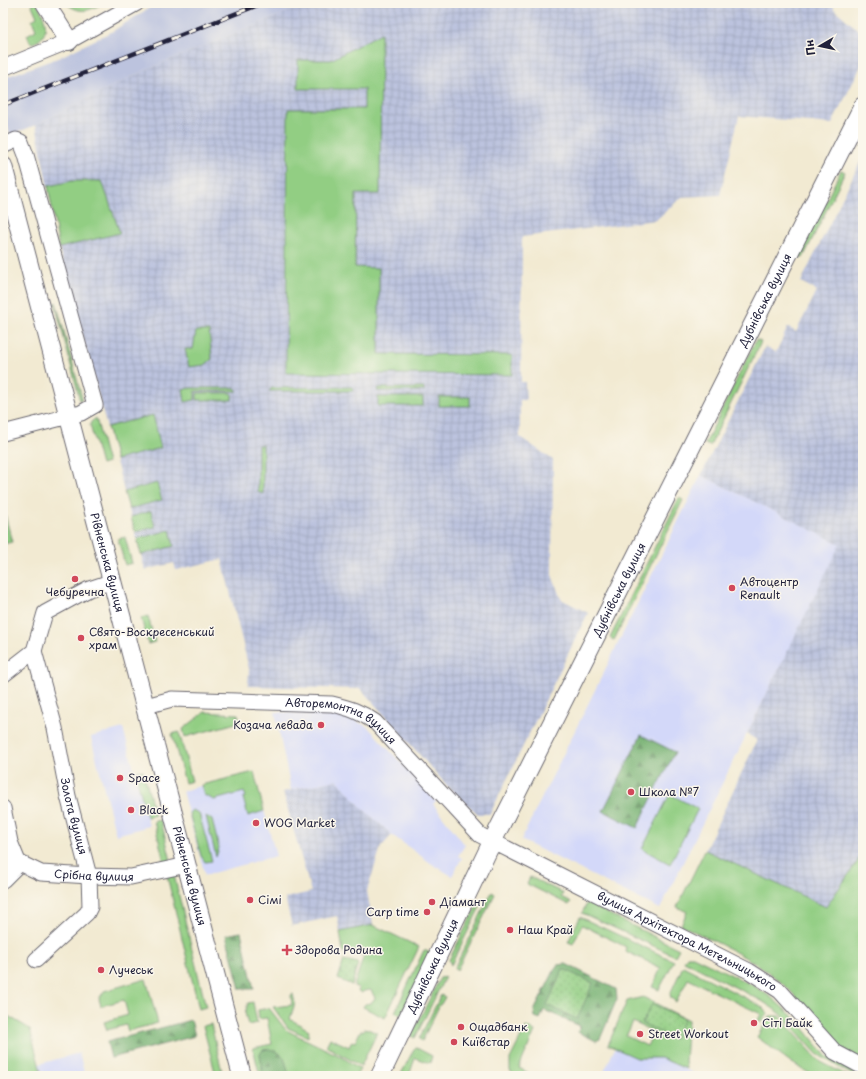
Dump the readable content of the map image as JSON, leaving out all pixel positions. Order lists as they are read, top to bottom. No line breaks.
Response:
{"streets":{"main road":["Дубнівська вулиця","Рівненська вулиця"],"street":["Авторемонтна вулиця","Золота вулиця","Срібна вулиця","вулиця Архітектора Метельницького"]},"crossings":[["Дубнівська вулиця","Авторемонтна вулиця"],["Дубнівська вулиця","вулиця Архітектора Метельницького"],["Рівненська вулиця","Авторемонтна вулиця"],["Рівненська вулиця","Срібна вулиця"],["Авторемонтна вулиця","вулиця Архітектора Метельницького"],["Золота вулиця","Срібна вулиця"]],"places":{"other":["Чебуречна","Автоцентр Renault","Свято-Воскресенський храм","Козача левада","Space","Школа №7","Black","WOG Market","Сімі","Діамант","Carp time","Наш Край","Лучеськ","Сіті Байк","Ощадбанк","Street Workout","Київстар"],"health":["Здорова Родина"]},"north":"left"}
